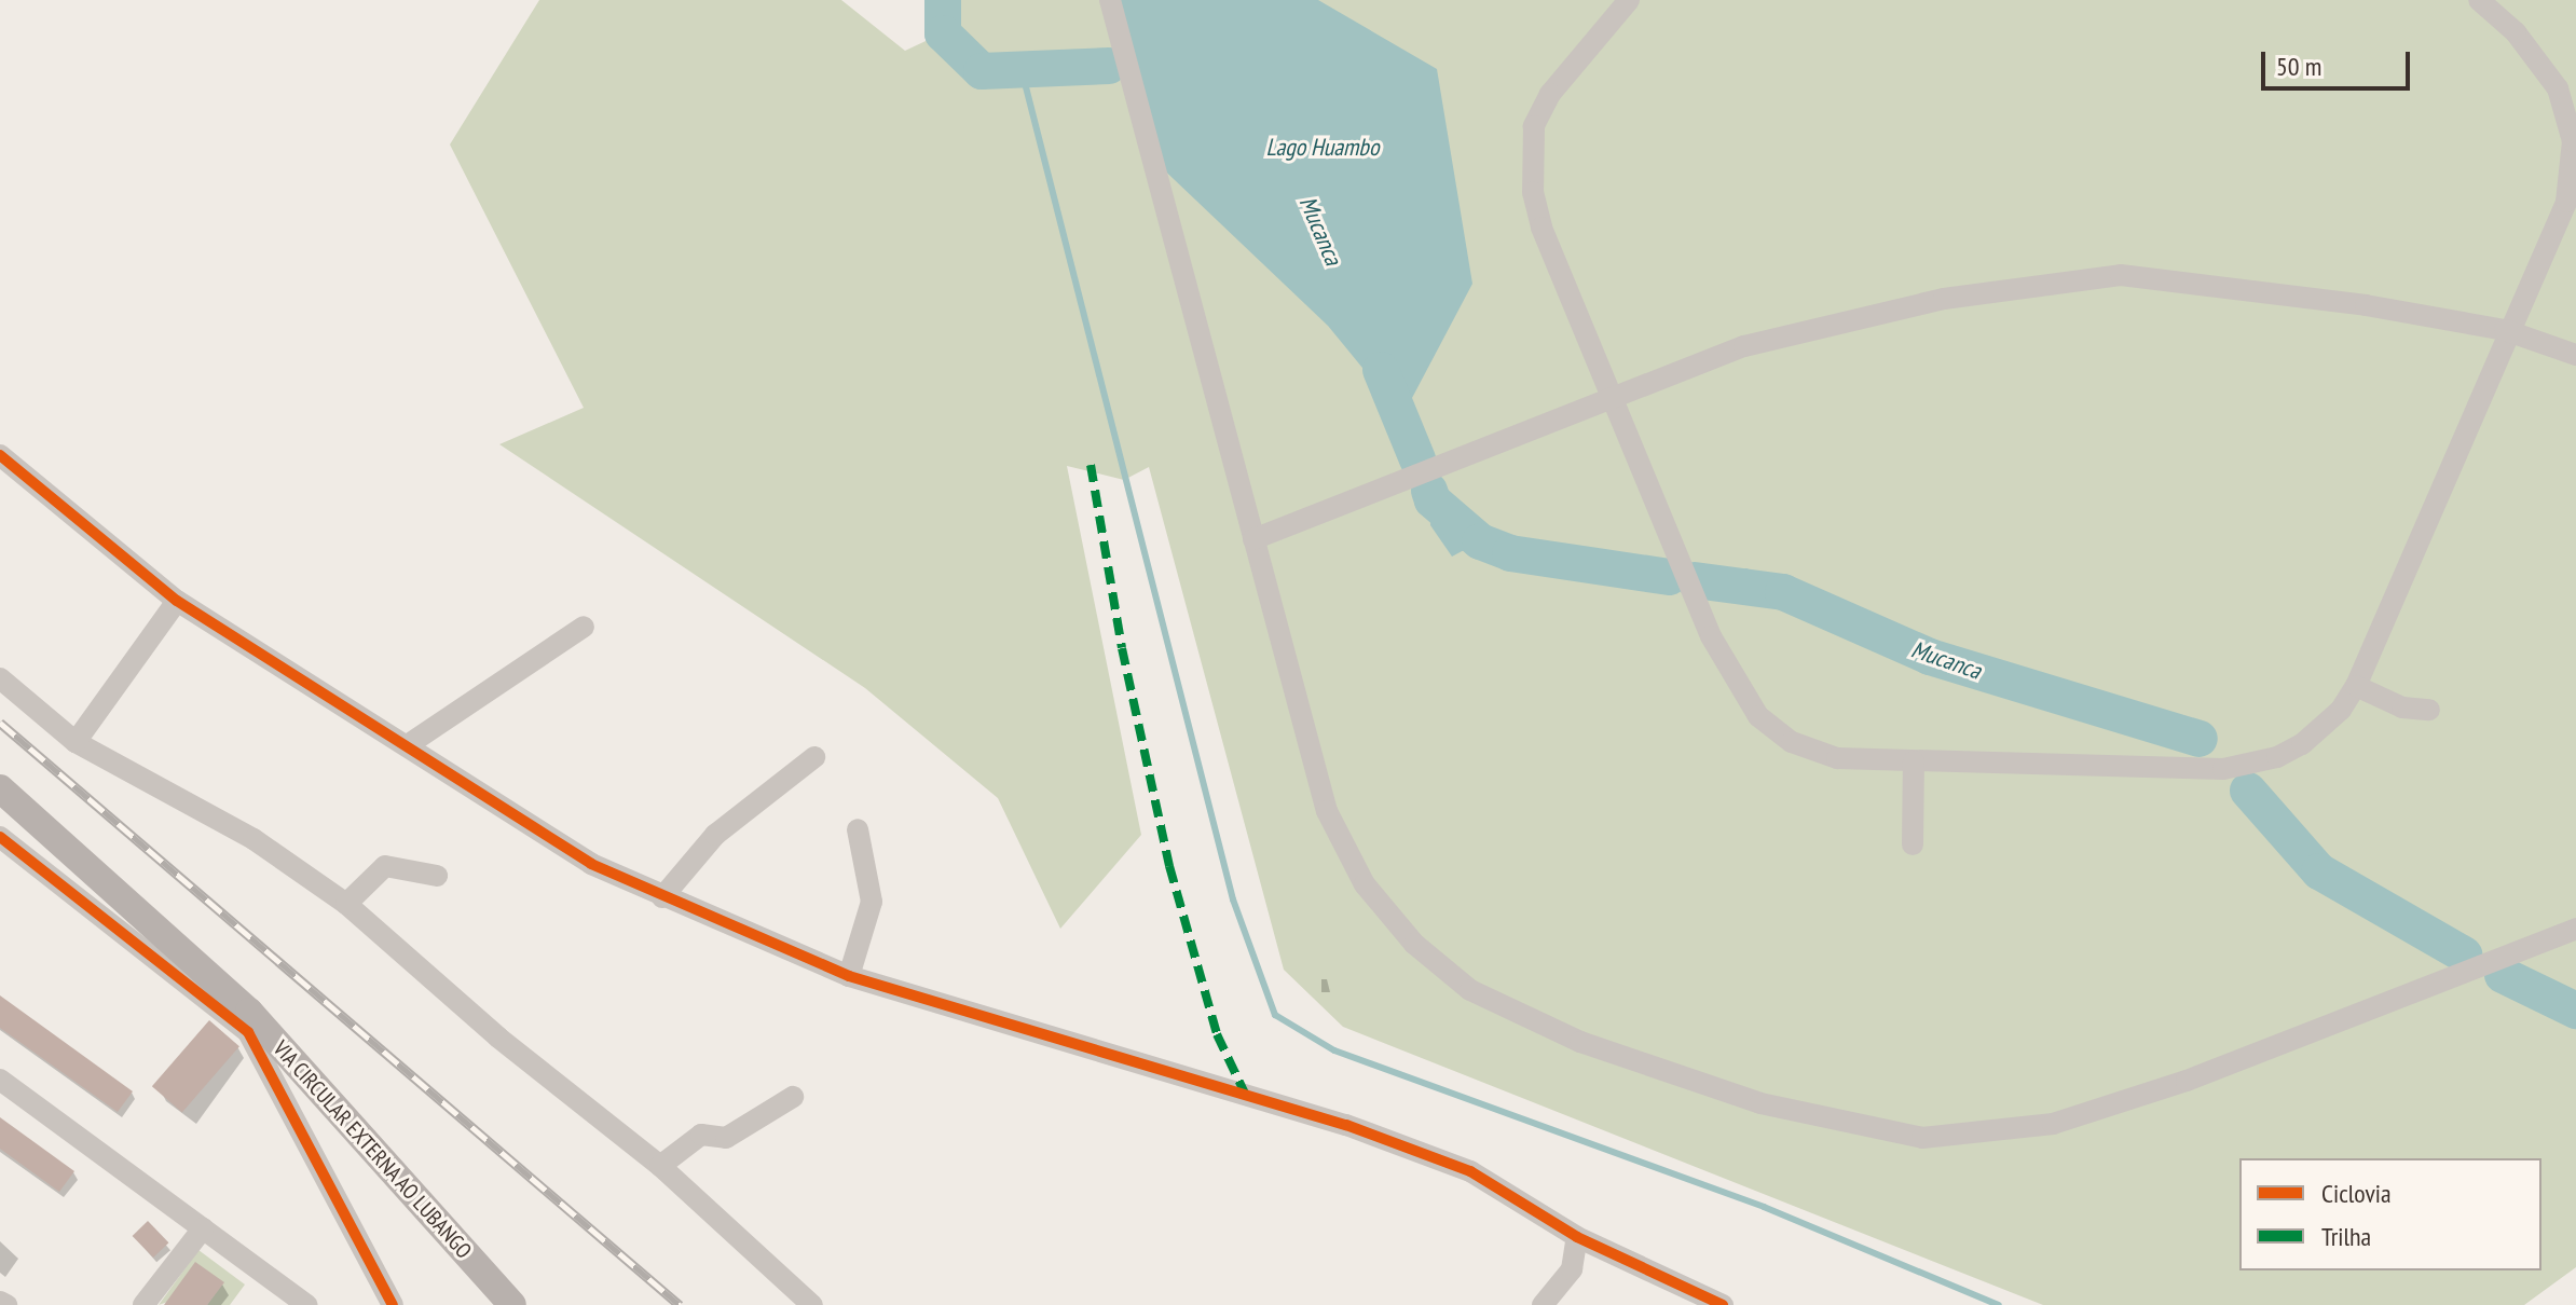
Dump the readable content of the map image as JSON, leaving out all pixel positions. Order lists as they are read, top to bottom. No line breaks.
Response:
{"streets":{"main road":["VIA CIRCULAR EXTERNA AO LUBANGO"]},"water":["Lago Huambo","Mucanca"],"legend":["Ciclovia","Trilha"],"scale_bar":"50 m"}
